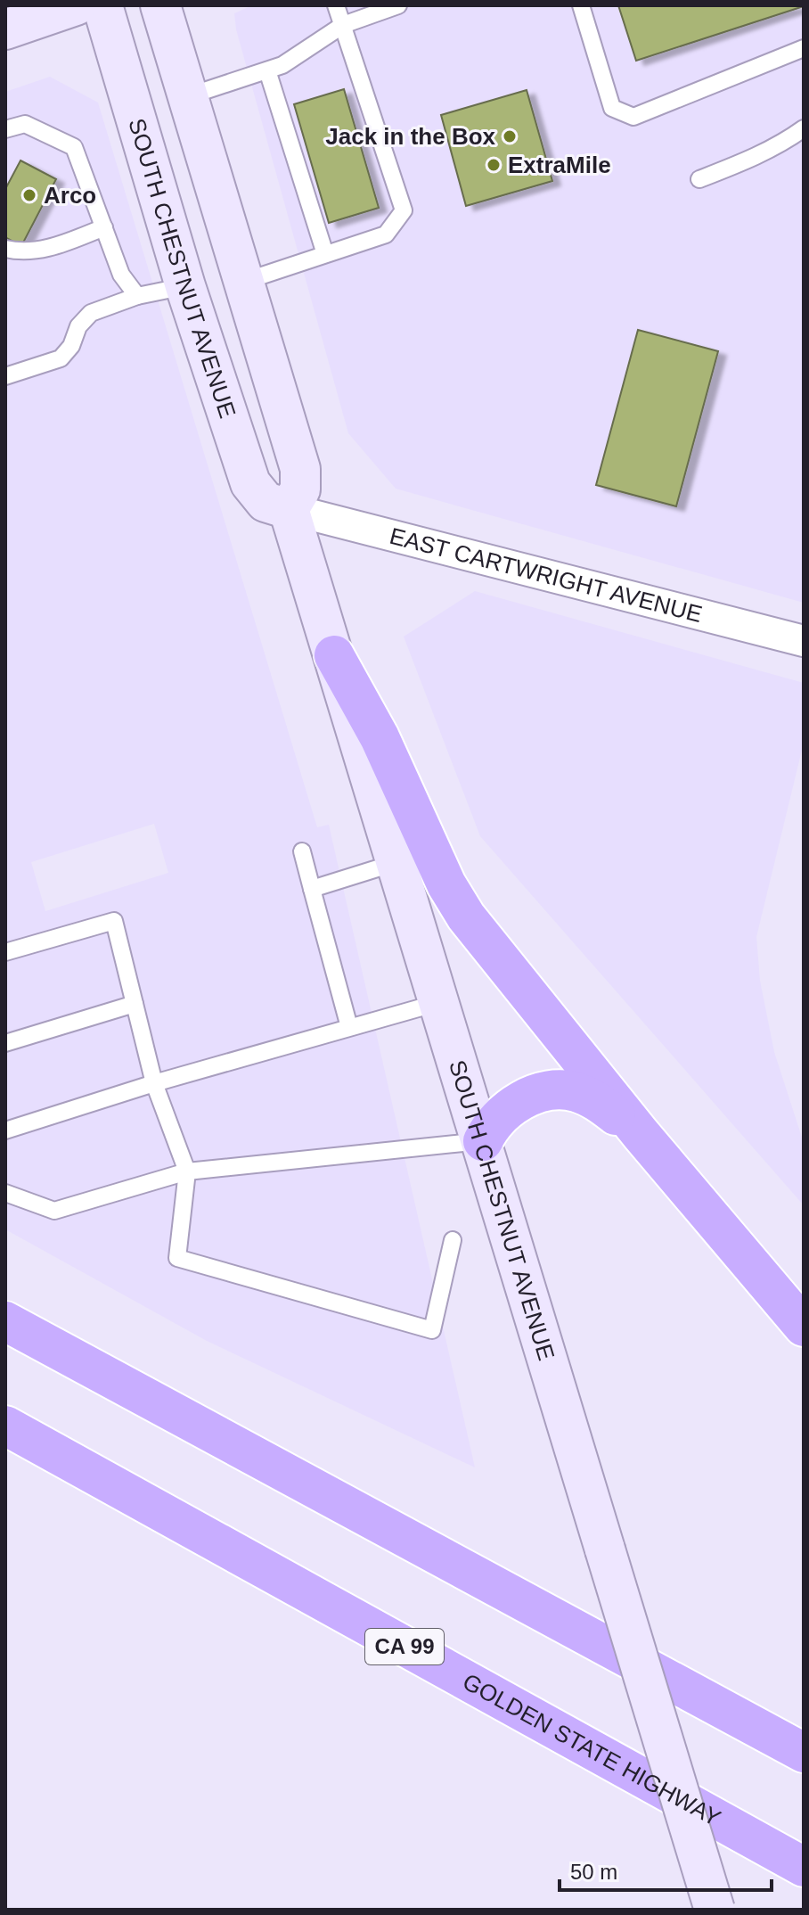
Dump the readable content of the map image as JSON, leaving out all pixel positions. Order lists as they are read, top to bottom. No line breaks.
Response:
{"streets":{"highway":["CA 99","GOLDEN STATE HIGHWAY"],"main road":["SOUTH CHESTNUT AVENUE"],"street":["EAST CARTWRIGHT AVENUE"]},"crossings":[["SOUTH CHESTNUT AVENUE","EAST CARTWRIGHT AVENUE"]],"places":["Jack in the Box","ExtraMile","Arco"],"scale_bar":"50 m"}
